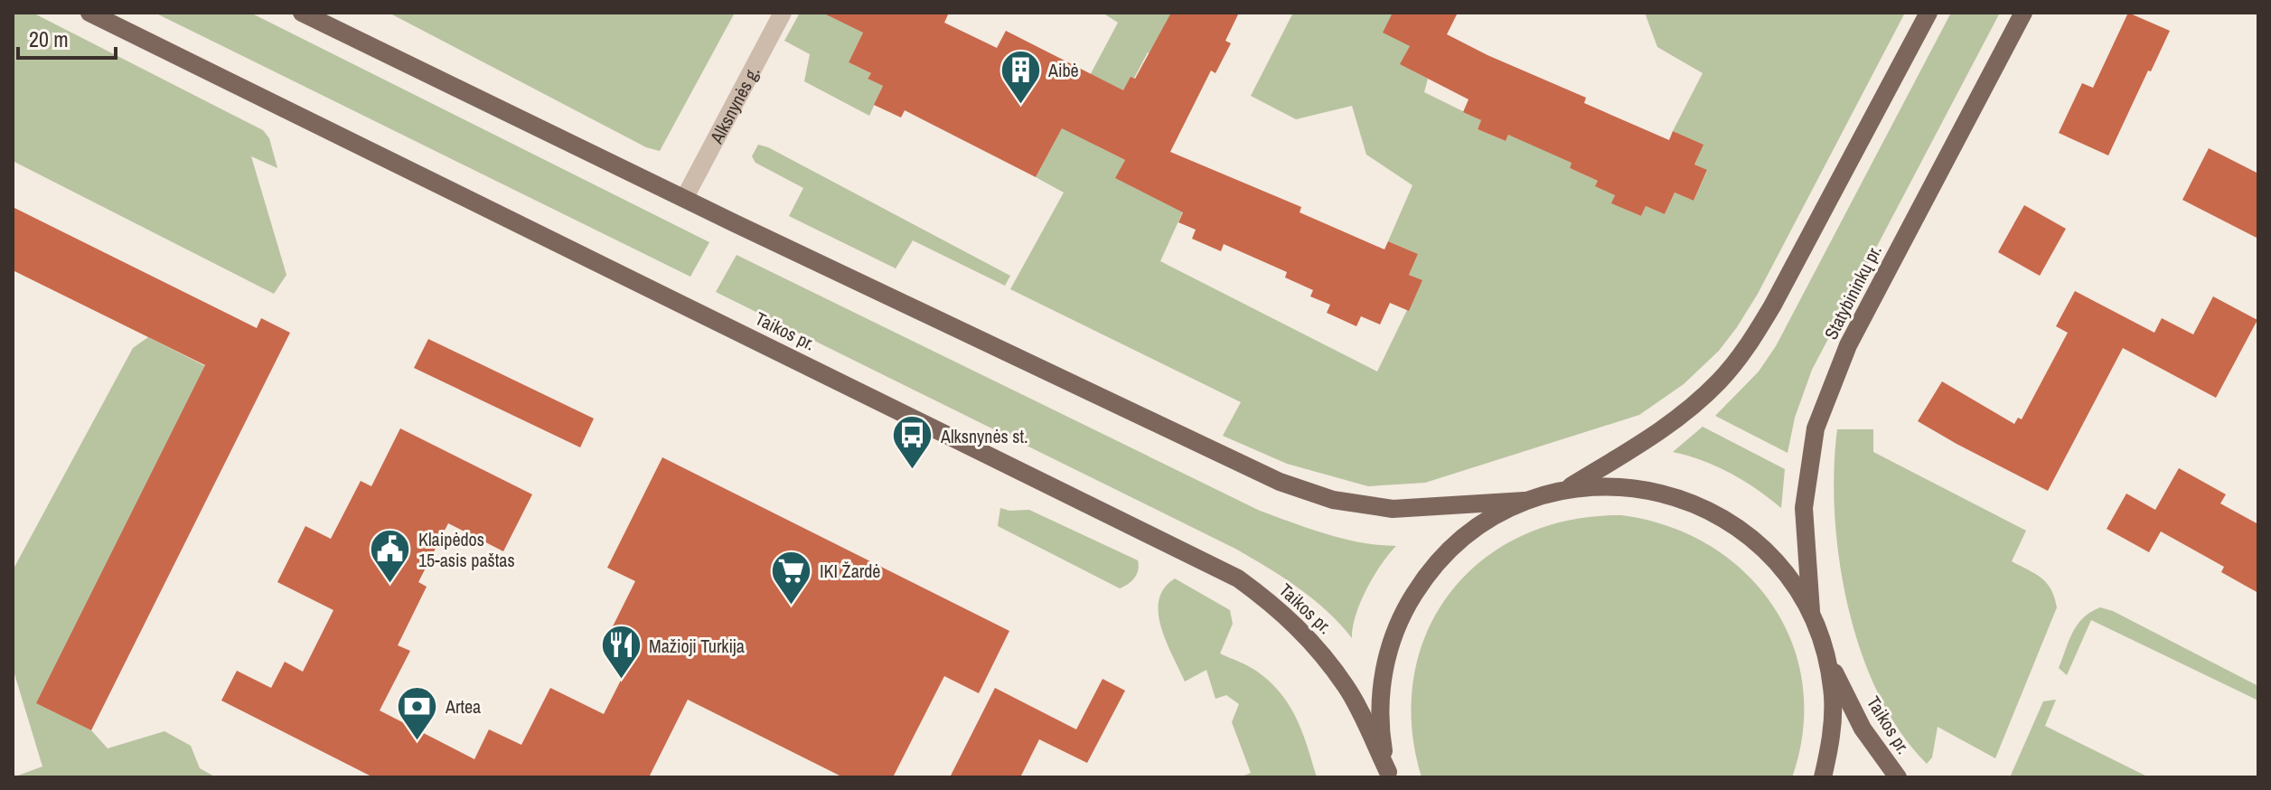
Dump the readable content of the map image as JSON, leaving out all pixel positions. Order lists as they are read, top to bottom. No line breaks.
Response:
{"streets":{"main road":["Statybininkų pr.","Taikos pr."],"street":["Alksnynės g."]},"places":{"building":["Aibė"],"bus stop":["Alksnynės st."],"public building":["Klaipėdos 15-asis paštas"],"supermarket":["IKI Žardė"],"restaurant":["Mažioji Turkija"],"bank":["Artea"]},"scale_bar":"20 m"}
